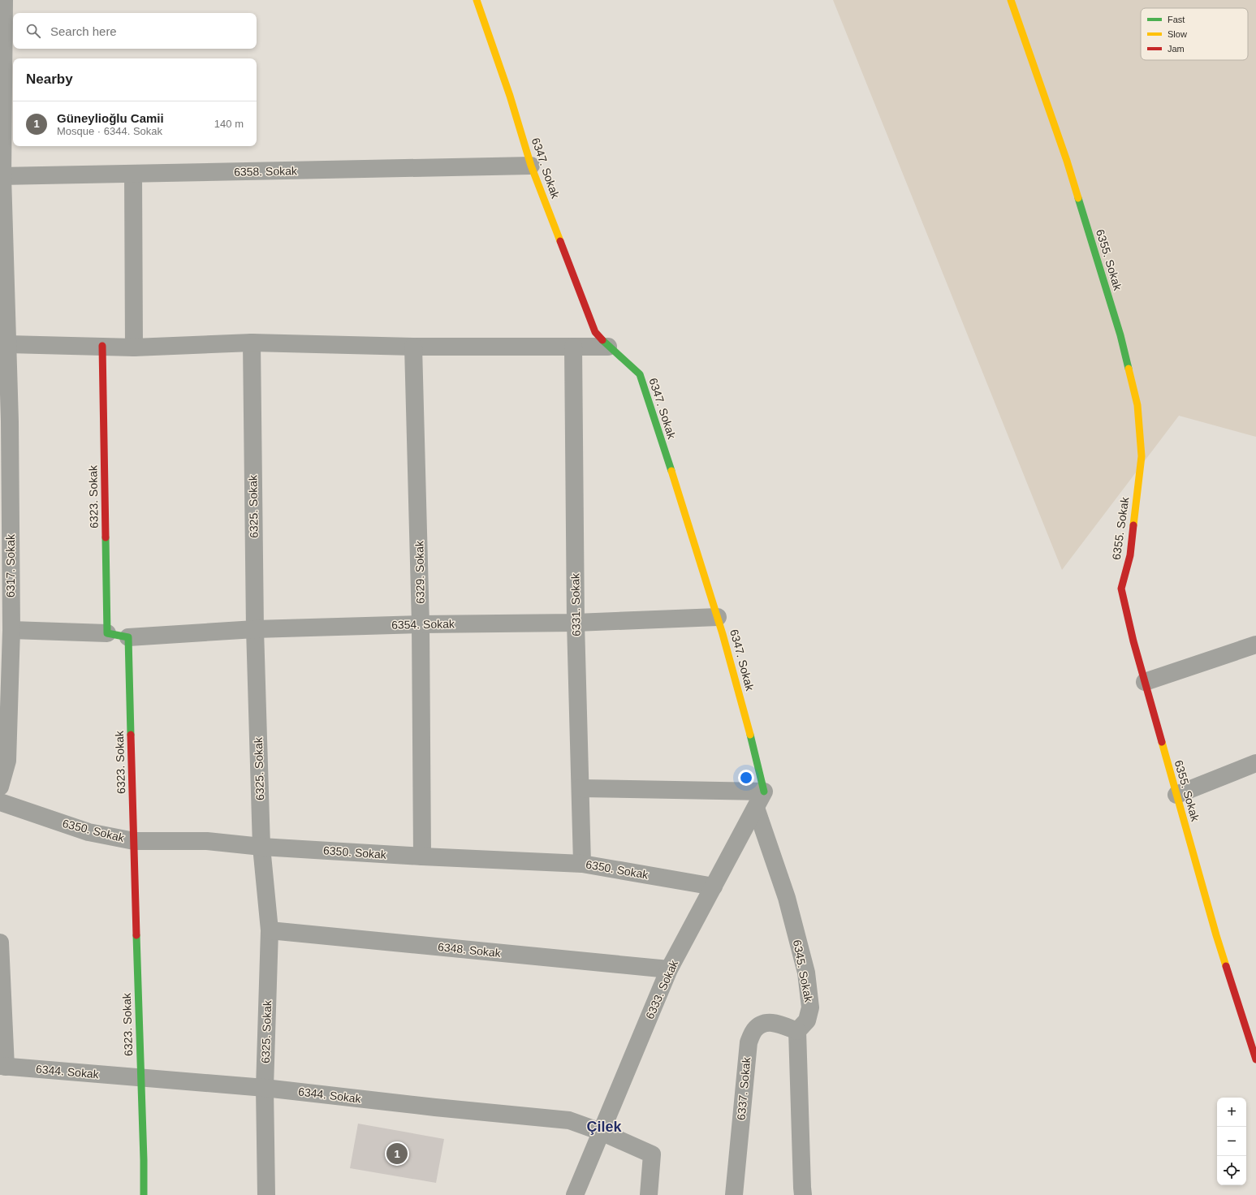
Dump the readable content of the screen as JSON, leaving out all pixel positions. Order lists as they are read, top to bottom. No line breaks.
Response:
{"streets":{"street":["6347. Sokak","6358. Sokak","6355. Sokak","6323. Sokak","6325. Sokak","6317. Sokak","6329. Sokak","6331. Sokak","6354. Sokak","6350. Sokak","6348. Sokak","6345. Sokak","6333. Sokak","6344. Sokak","6337. Sokak"]},"crossings":[["6347. Sokak","6358. Sokak"],["6347. Sokak","6354. Sokak"],["6347. Sokak","6333. Sokak"],["6358. Sokak","6317. Sokak"],["6323. Sokak","6354. Sokak"],["6323. Sokak","6350. Sokak"],["6323. Sokak","6344. Sokak"],["6325. Sokak","6354. Sokak"],["6325. Sokak","6350. Sokak"],["6325. Sokak","6348. Sokak"],["6325. Sokak","6344. Sokak"],["6329. Sokak","6354. Sokak"],["6329. Sokak","6350. Sokak"],["6331. Sokak","6354. Sokak"],["6331. Sokak","6350. Sokak"],["6350. Sokak","6333. Sokak"],["6348. Sokak","6333. Sokak"],["6345. Sokak","6333. Sokak"],["6345. Sokak","6337. Sokak"],["6333. Sokak","6344. Sokak"]],"districts":["Çilek"],"legend":["Fast","Slow","Jam"],"page":{"search":"Search here","heading":"Nearby","list":[{"mark":"1","name":"Güneylioğlu Camii","note":"Mosque · 6344. Sokak","value":"140 m"}],"map_buttons":["+","−"],"pins":"1"}}
